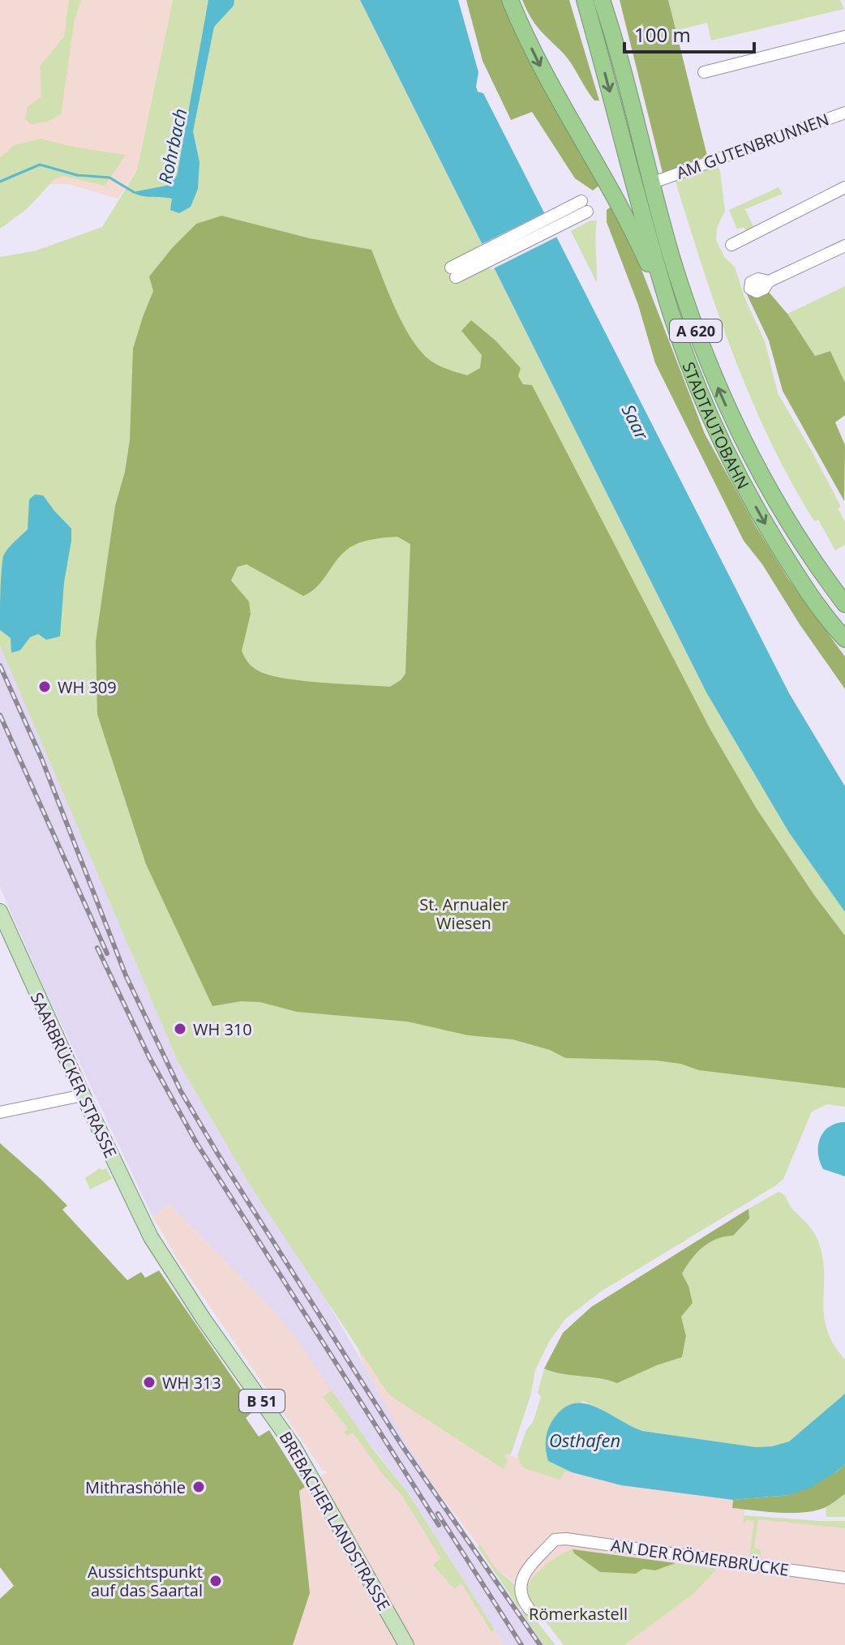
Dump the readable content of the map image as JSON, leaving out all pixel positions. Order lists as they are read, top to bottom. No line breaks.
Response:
{"streets":{"highway":["A 620","STADTAUTOBAHN"],"main road":["SAARBRÜCKER STRASSE","B 51","BREBACHER LANDSTRASSE"],"street":["AM GUTENBRUNNEN","AN DER RÖMERBRÜCKE"]},"crossings":[["SAARBRÜCKER STRASSE","BREBACHER LANDSTRASSE"]],"water":["Rohrbach","Saar","Osthafen"],"parks":["St. Arnualer Wiesen","Römerkastell"],"places":["WH 309","WH 310","WH 313","Mithrashöhle","Aussichtspunkt auf das Saartal"],"scale_bar":"100 m"}
